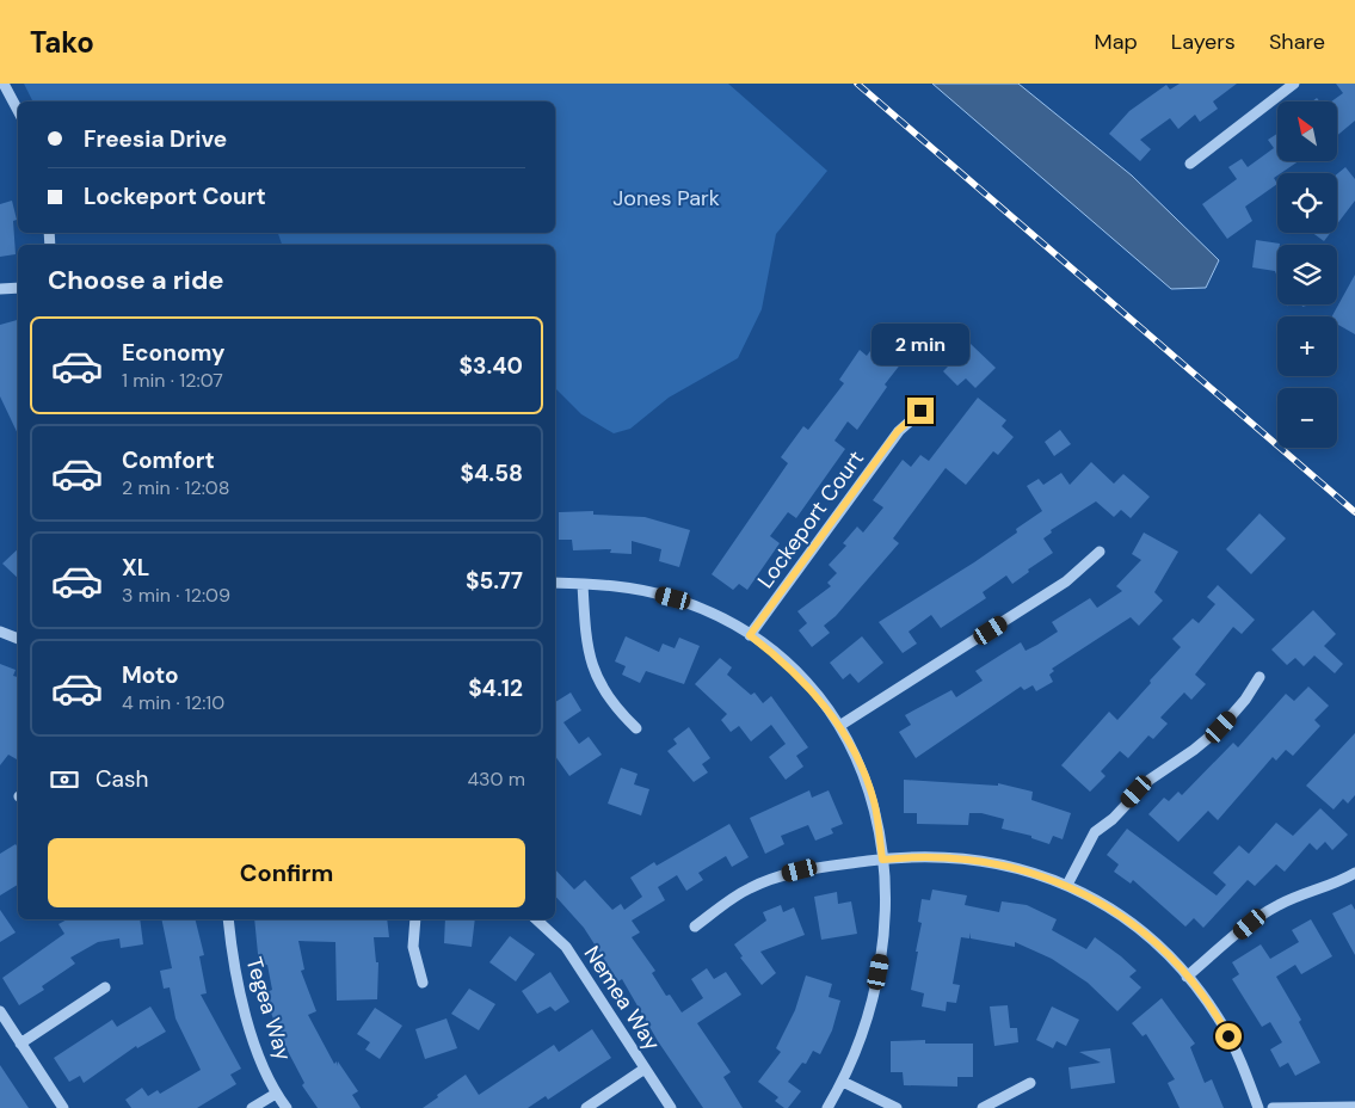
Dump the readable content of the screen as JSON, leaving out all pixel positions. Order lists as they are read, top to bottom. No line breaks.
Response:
{"streets":{"street":["Lockeport Court","Nemea Way","Tegea Way"]},"parks":["Jones Park"],"north":"top left","page":{"header":"Tako","nav":["Map","Layers","Share"],"map_buttons":["+","−"],"banner":["Freesia Drive","Lockeport Court"],"heading":"Choose a ride","list":[{"name":"Economy","note":"1 min · 12:07","value":"$3.40"},{"name":"Comfort","note":"2 min · 12:08","value":"$4.58"},{"name":"XL","note":"3 min · 12:09","value":"$5.77"},{"name":"Moto","note":"4 min · 12:10","value":"$4.12"}],"bubble":"2 min","pay":["Cash","430 m"],"buttons":"Confirm"}}
